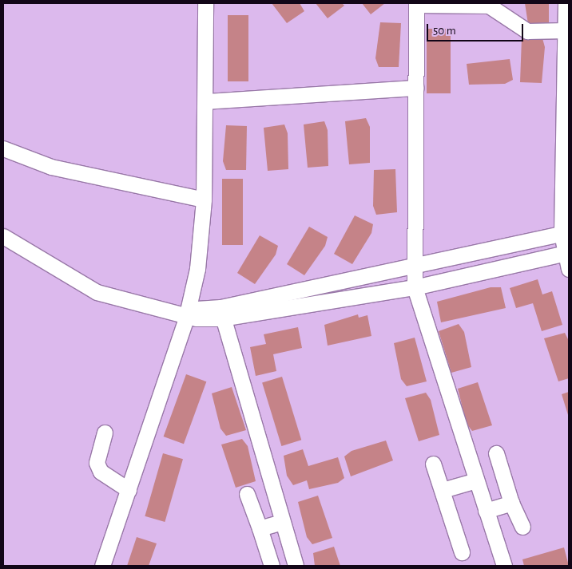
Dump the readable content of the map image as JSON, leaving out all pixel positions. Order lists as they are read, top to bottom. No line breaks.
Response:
{"scale_bar":"50 m"}
